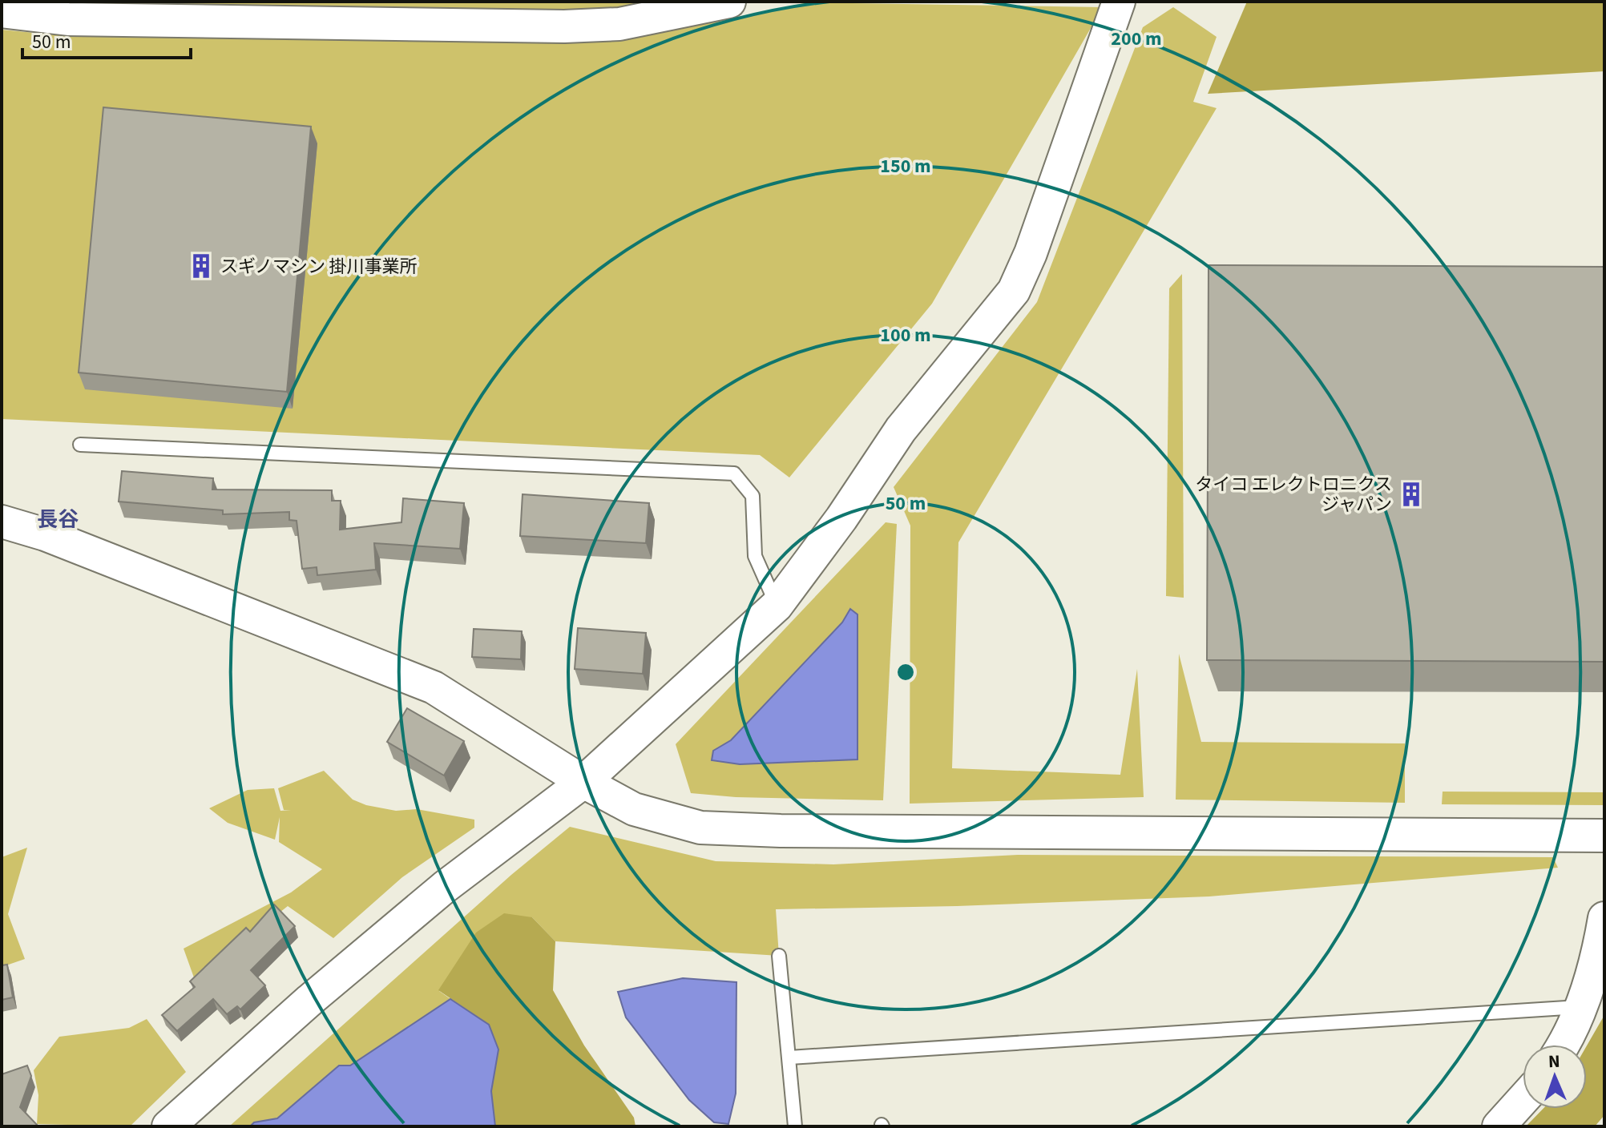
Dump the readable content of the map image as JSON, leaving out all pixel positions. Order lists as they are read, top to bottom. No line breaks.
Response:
{"districts":["長谷"],"places":{"building":["スギノマシン 掛川事業所","タイコ エレクトロニクス ジャパン"]},"scale_bar":"50 m","north":"top","rings":["200 m","150 m","100 m","50 m"]}
